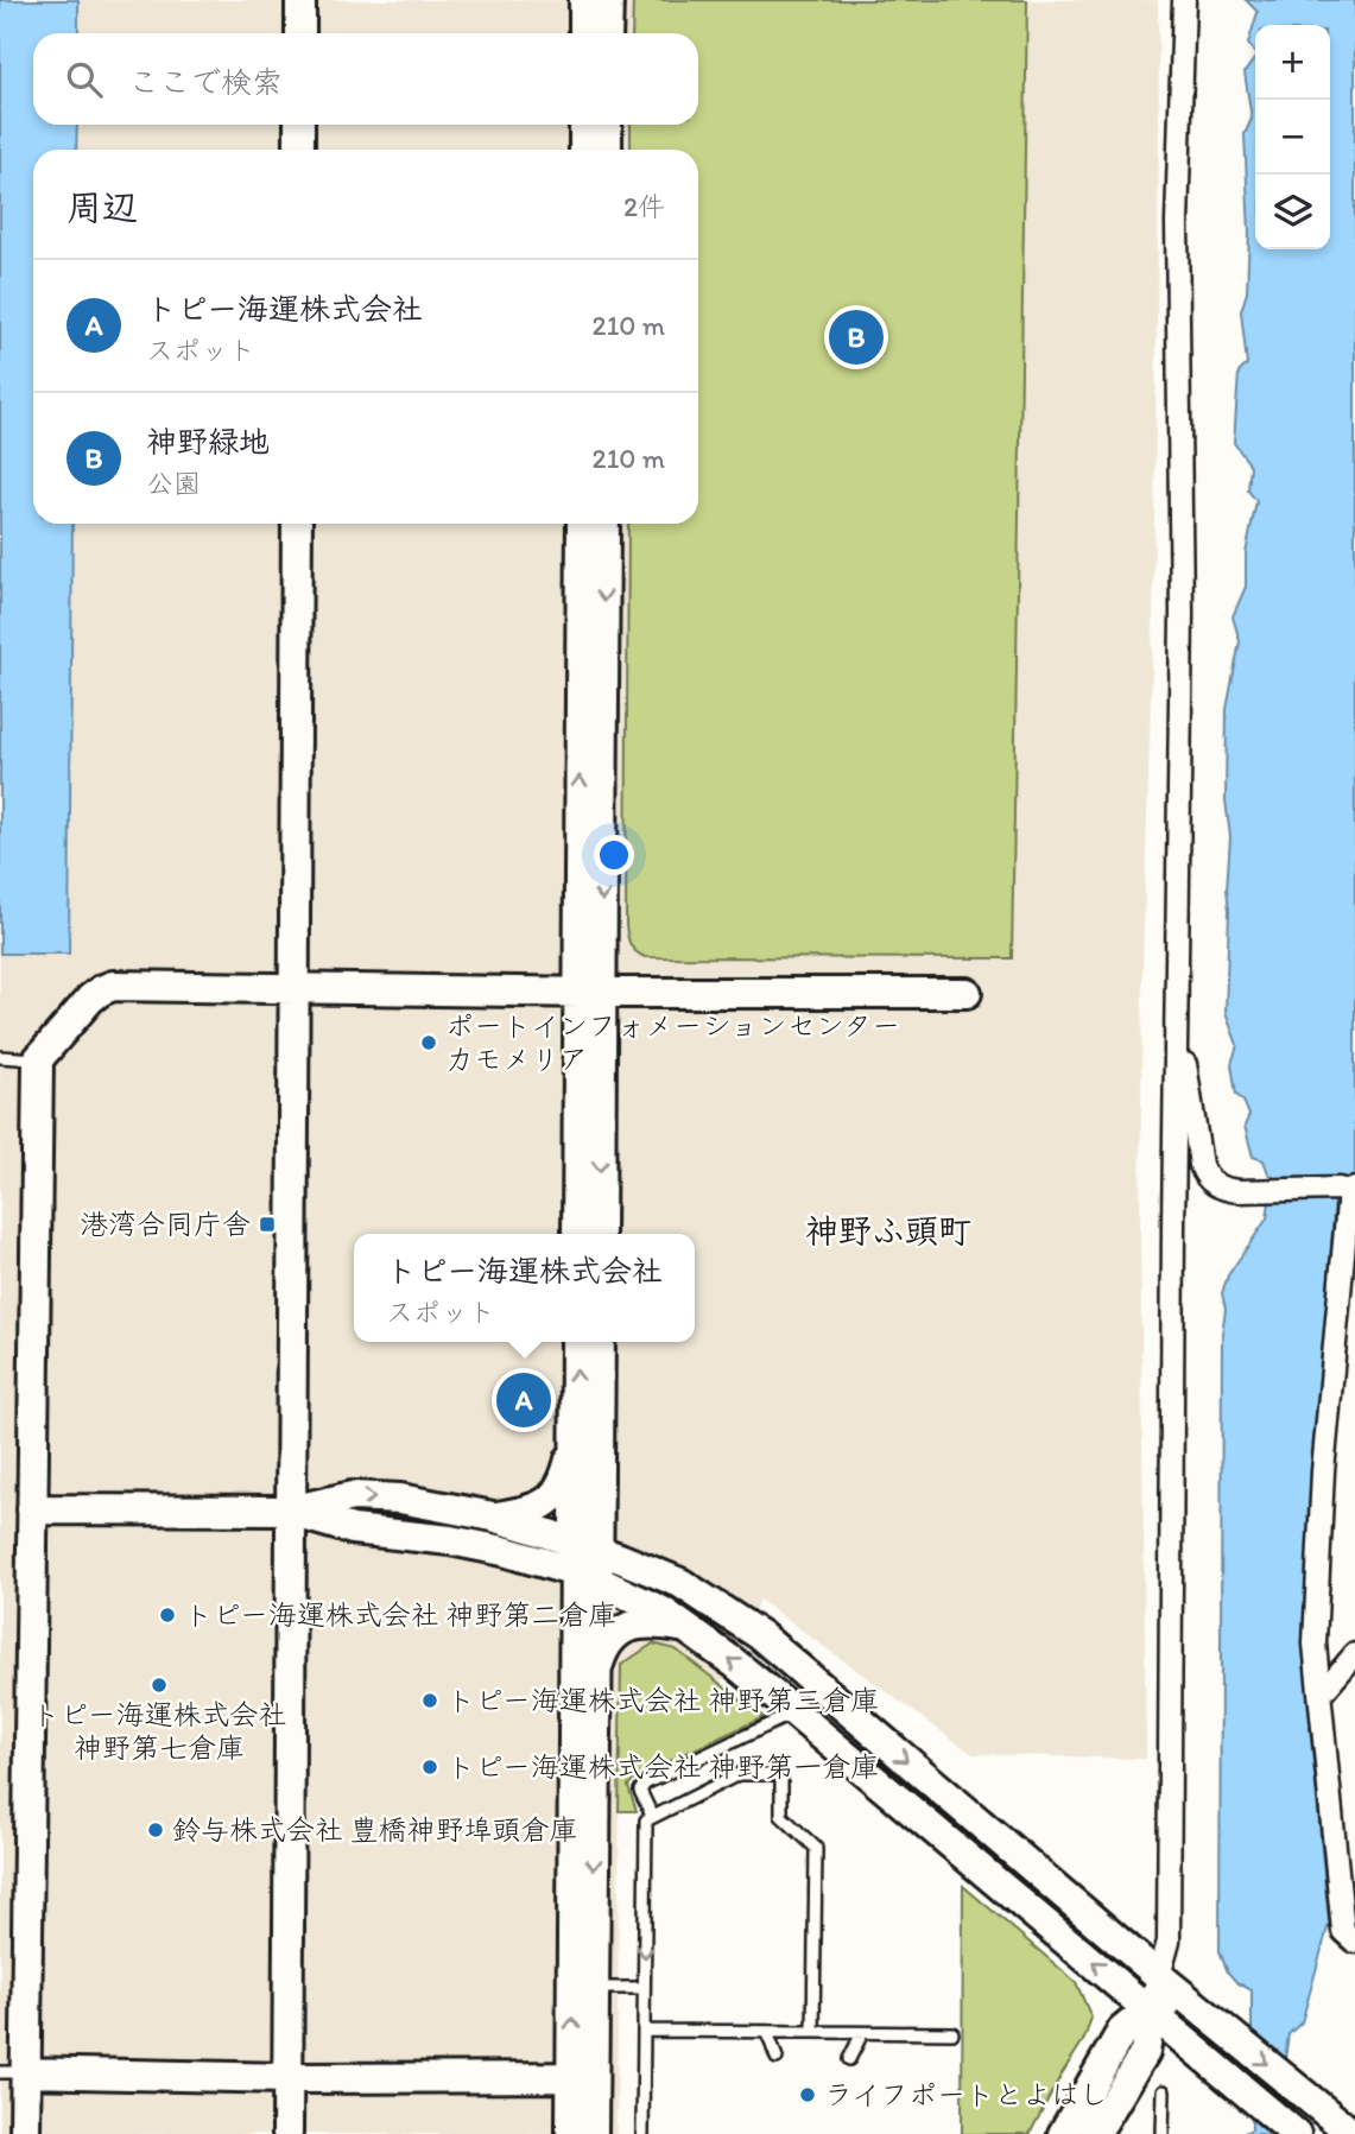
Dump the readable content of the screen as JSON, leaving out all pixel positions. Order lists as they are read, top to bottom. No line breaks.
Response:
{"districts":["神野ふ頭町"],"places":{"other":["ポートインフォメーションセンター カモメリア","トピー海運株式会社 神野第二倉庫","トピー海運株式会社 神野第七倉庫","トピー海運株式会社 神野第三倉庫","トピー海運株式会社 神野第一倉庫","鈴与株式会社 豊橋神野埠頭倉庫","ライフポートとよはし"],"transit":["港湾合同庁舎"]},"page":{"map_buttons":["+","−"],"search":"ここで検索","heading":["周辺","2件"],"list":[{"mark":"A","name":"トピー海運株式会社","note":"スポット","value":"210 m"},{"mark":"B","name":"神野緑地","note":"公園","value":"210 m"}],"pins":["B","A"],"popup":["トピー海運株式会社","スポット"]}}
